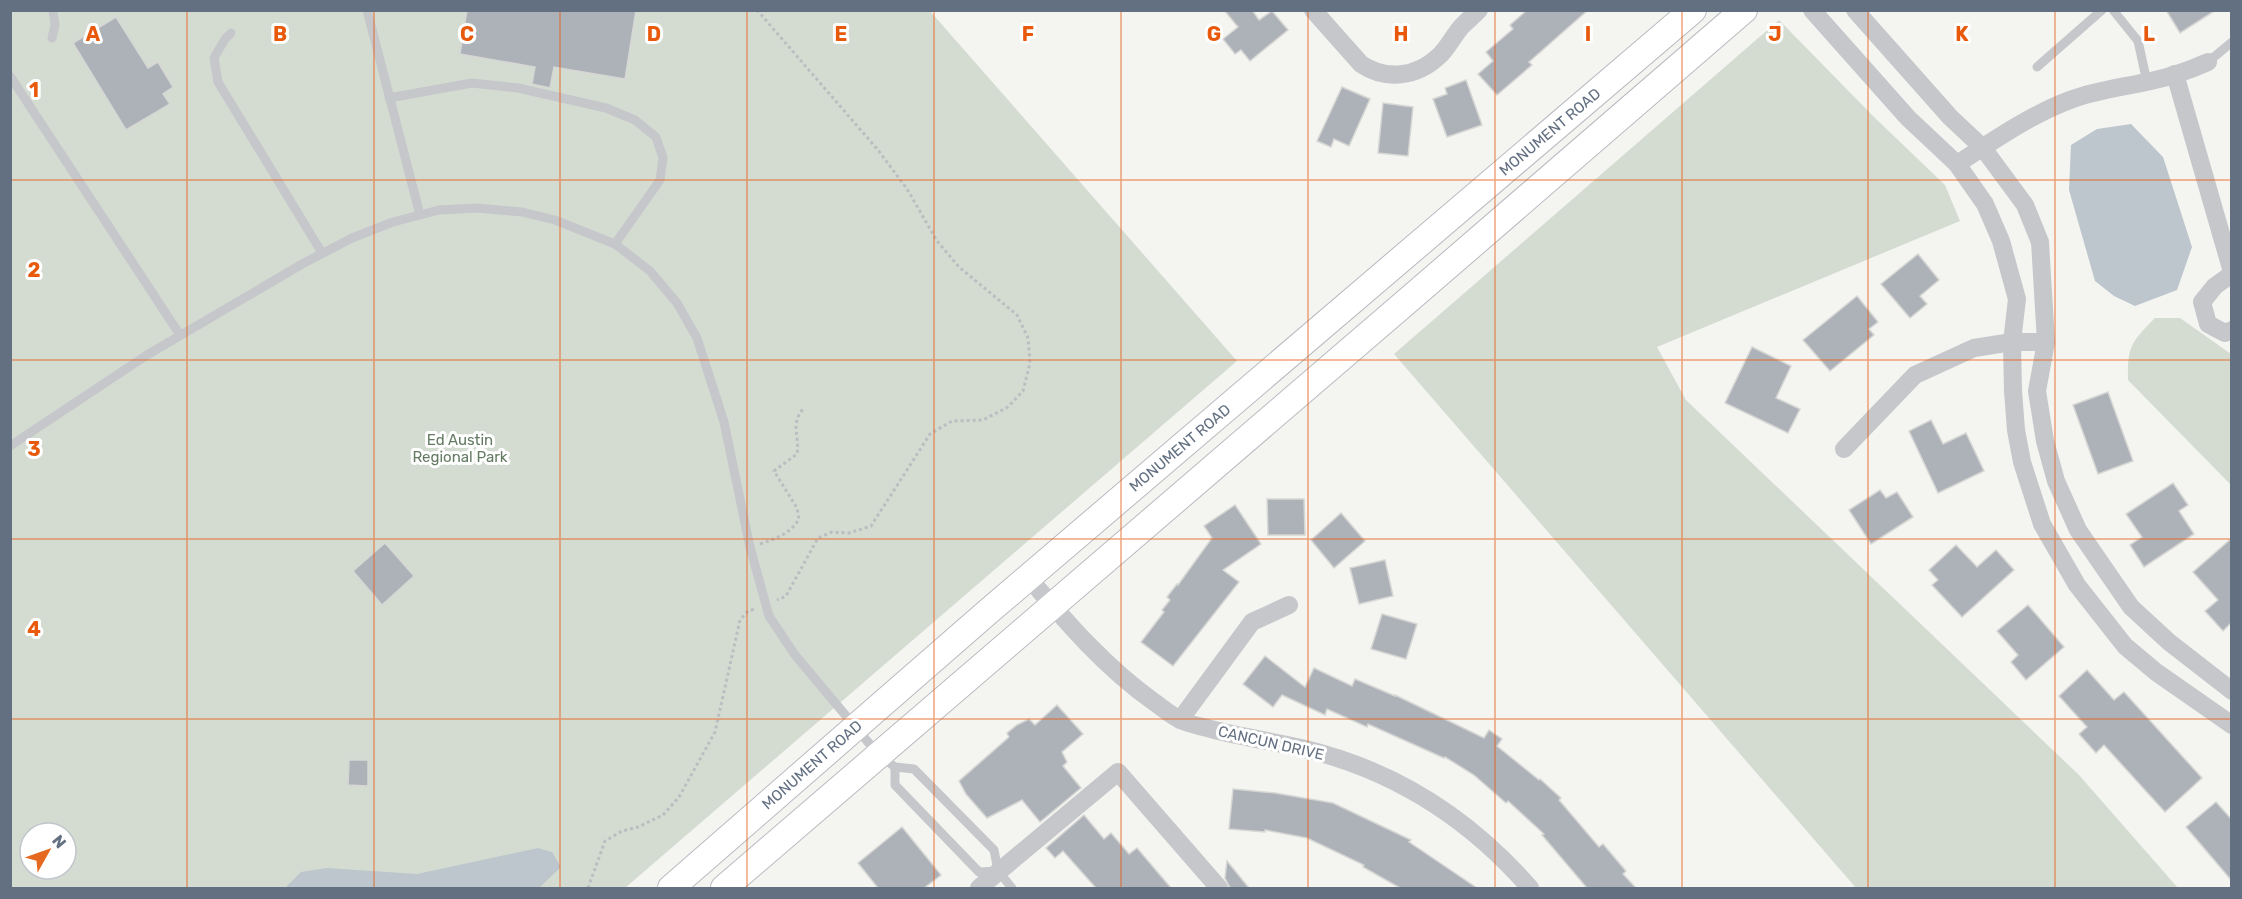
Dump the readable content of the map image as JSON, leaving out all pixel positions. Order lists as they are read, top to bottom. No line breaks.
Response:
{"streets":{"street":["MONUMENT ROAD","CANCUN DRIVE"]},"crossings":[["MONUMENT ROAD","CANCUN DRIVE"]],"parks":["Ed Austin Regional Park"],"north":"top right","grid":{"columns":["A","B","C","D","E","F","G","H","I","J","K","L"],"rows":["1","2","3","4"]}}
